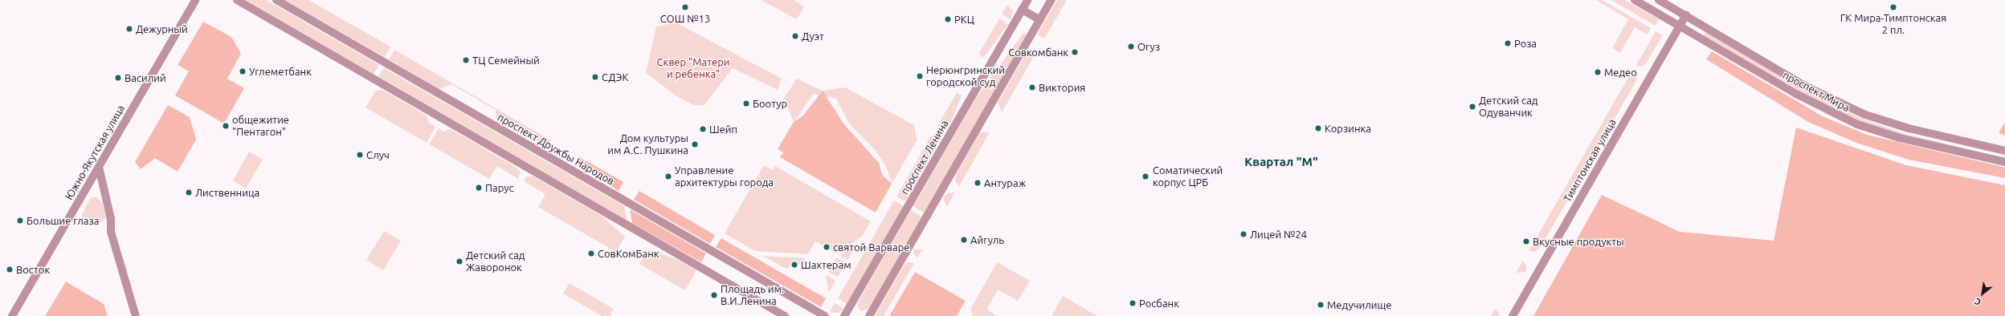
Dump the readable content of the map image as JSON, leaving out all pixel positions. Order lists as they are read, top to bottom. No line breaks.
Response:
{"streets":{"street":["проспект Мира","проспект Дружбы Народов","Южно-Якутская улица","проспект Ленина","Тимптонская улица"]},"crossings":[["проспект Мира","Тимптонская улица"]],"districts":["Квартал \"М\""],"parks":["Сквер \"Матери и ребенка\""],"places":["СОШ №13","ГК Мира-Тимптонская 2 пл.","РКЦ","Дежурный","Дуэт","Роза","Огуз","Совкомбанк","ТЦ Семейный","Углеметбанк","Медео","Нерюнгринский городской суд","СДЭК","Василий","Виктория","Боотур","Детский сад Одуванчик","общежитие \"Пентагон\"","Корзинка","Шейп","Дом культуры им А.С. Пушкина","Случ","Управление архитектуры города","Соматический корпус ЦРБ","Антураж","Парус","Лиственница","Большие глаза","Лицей №24","Айгуль","Вкусные продукты","святой Варваре","СовКомБанк","Детский сад Жаворонок","Шахтерам","Восток","Площадь им. В.И.Ленина","Росбанк","Медучилище"],"north":"bottom left"}
